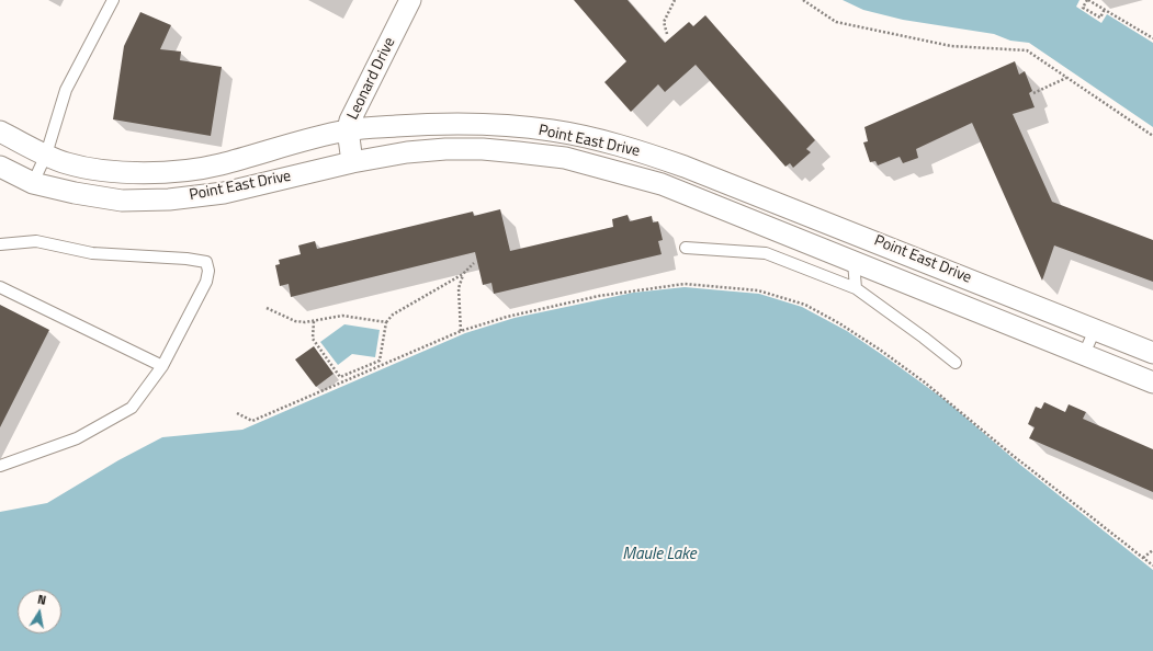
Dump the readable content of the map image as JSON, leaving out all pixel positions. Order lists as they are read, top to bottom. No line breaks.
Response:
{"streets":{"street":["Leonard Drive","Point East Drive"]},"crossings":[["Leonard Drive","Point East Drive"]],"water":["Maule Lake"],"north":"top"}
